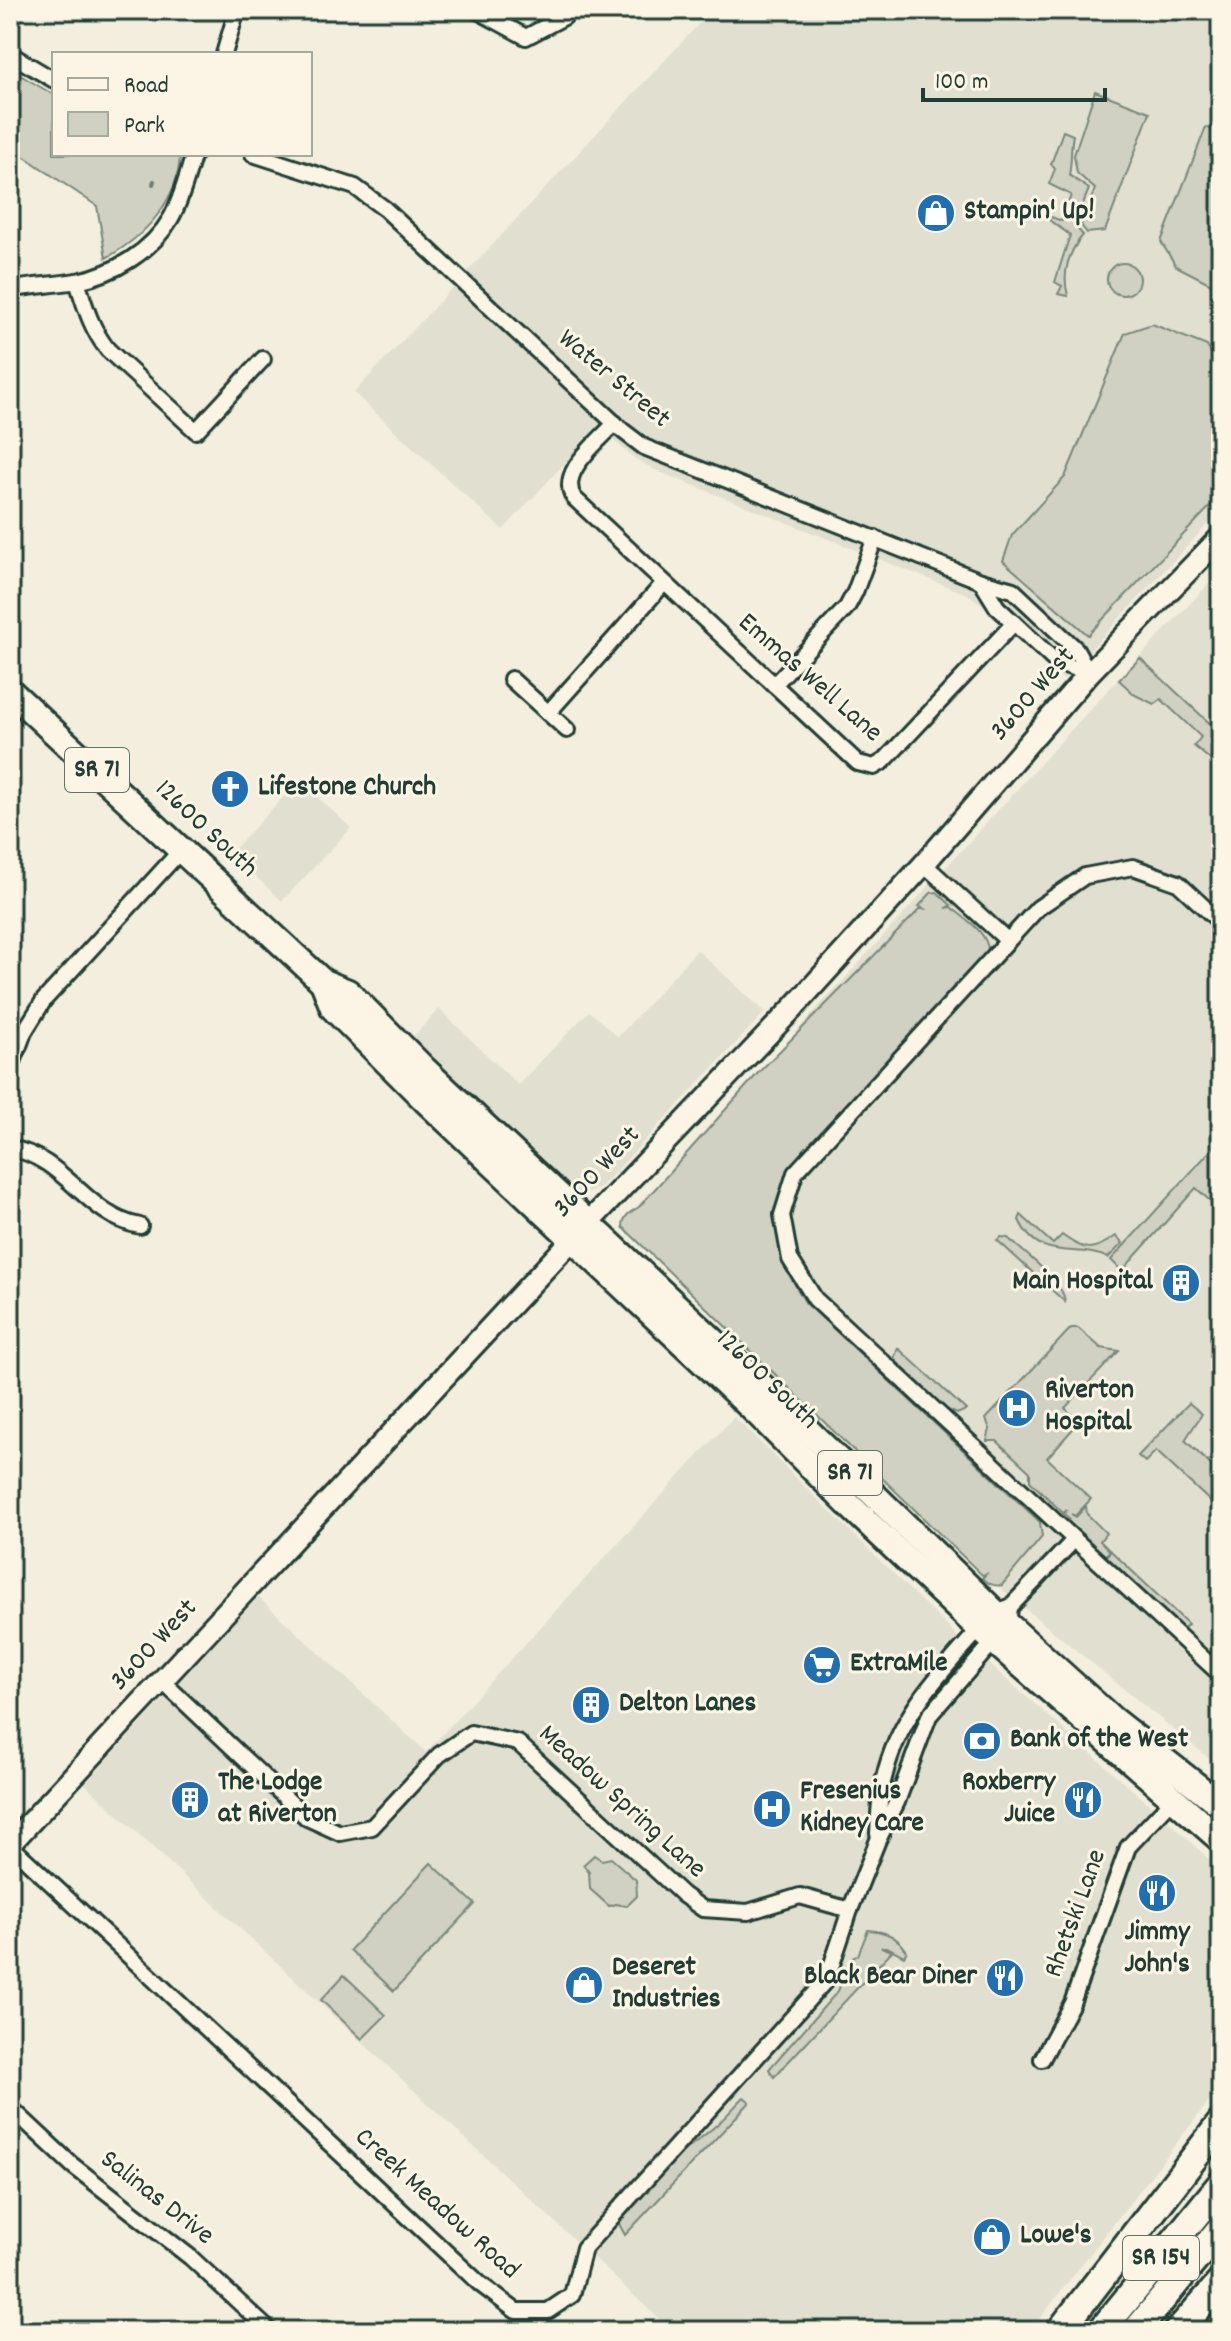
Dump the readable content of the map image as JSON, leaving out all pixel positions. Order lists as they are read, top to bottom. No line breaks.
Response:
{"streets":{"highway":["SR 154"],"main road":["3600 West","SR 71","12600 South"],"street":["Water Street","Emmas Well Lane","Meadow Spring Lane","Rhetski Lane","Salinas Drive","Creek Meadow Road"]},"crossings":[["Water Street","Emmas Well Lane"],["Water Street","3600 West"],["3600 West","12600 South"],["3600 West","Meadow Spring Lane"],["3600 West","Creek Meadow Road"],["12600 South","Rhetski Lane"],["12600 South","Creek Meadow Road"],["Meadow Spring Lane","Creek Meadow Road"]],"places":{"shop":["Stampin' Up!","Deseret Industries","Lowe's"],"church":["Lifestone Church"],"building":["Main Hospital","Delton Lanes","The Lodge at Riverton"],"hospital":["Riverton Hospital","Fresenius Kidney Care"],"supermarket":["ExtraMile"],"bank":["Bank of the West"],"restaurant":["Roxberry Juice","Jimmy John's","Black Bear Diner"]},"legend":["Road","Park"],"scale_bar":"100 m"}
